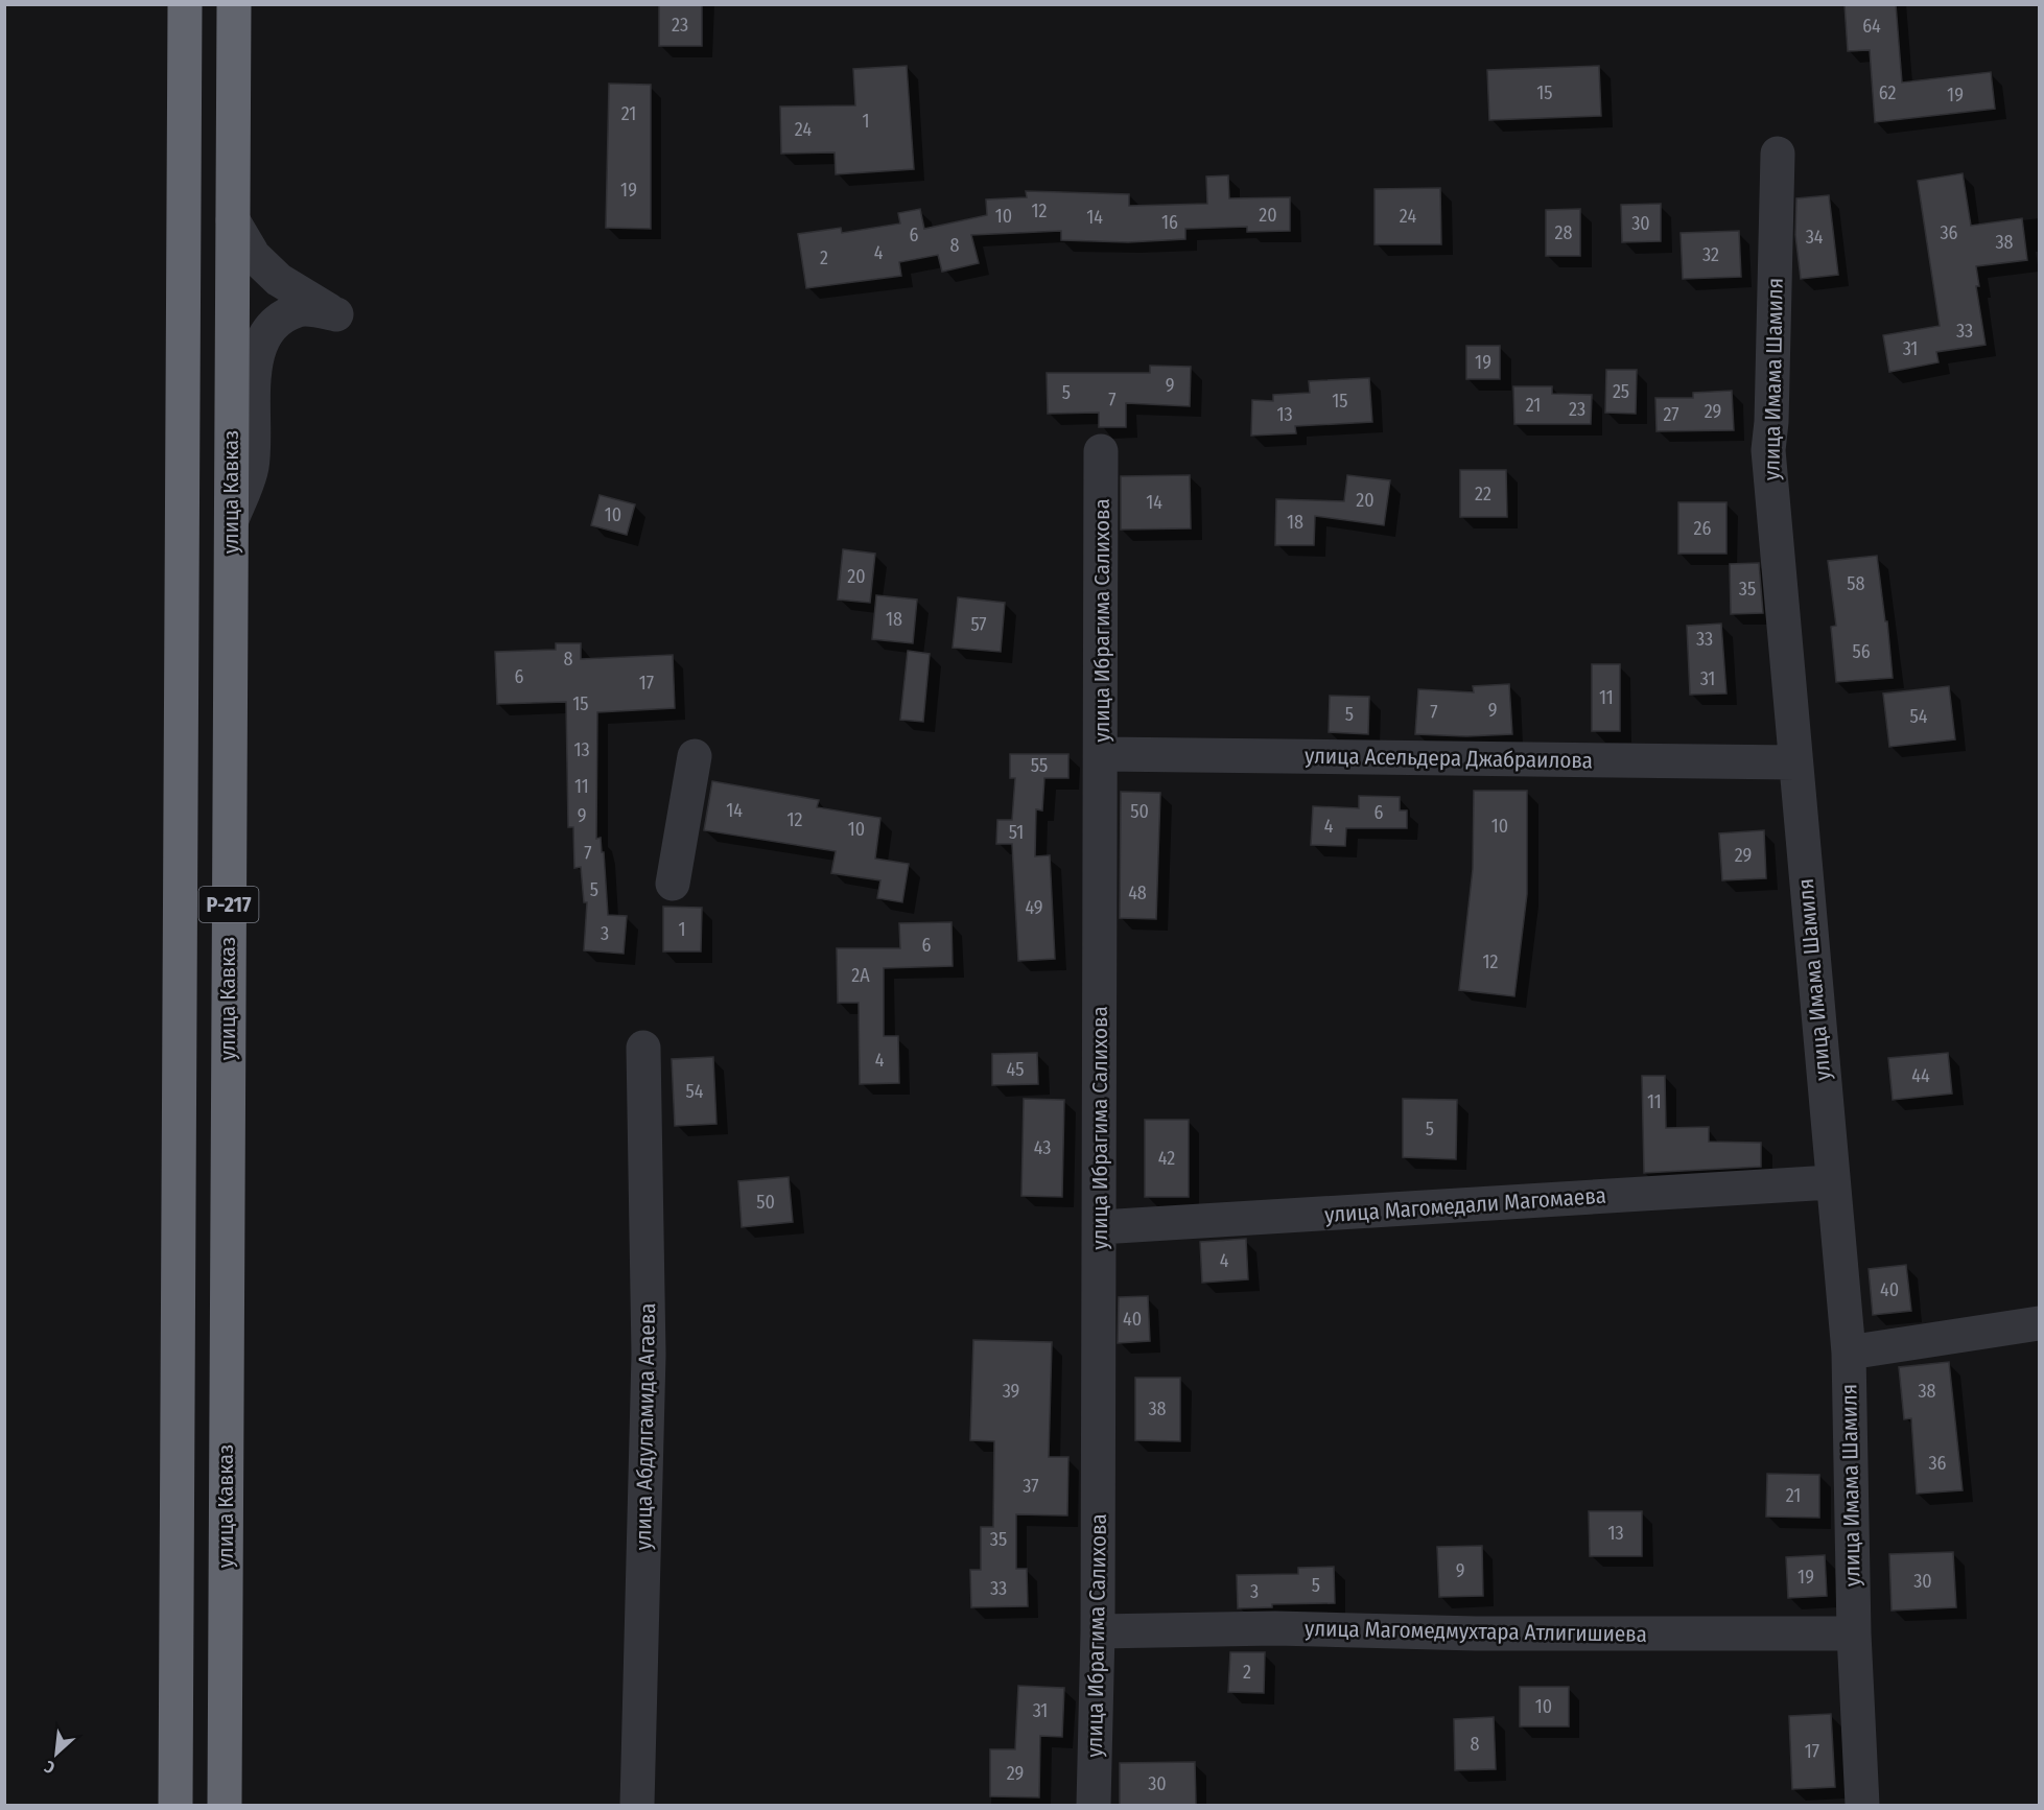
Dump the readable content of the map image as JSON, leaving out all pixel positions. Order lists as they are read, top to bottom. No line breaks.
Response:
{"streets":{"highway":["улица Кавказ","Р-217"],"street":["улица Имама Шамиля","улица Ибрагима Салихова","улица Асельдера Джабраилова","улица Магомедали Магомаева","улица Абдулгамида Агаева","улица Магомедмухтара Атлигишиева"]},"crossings":[["улица Имама Шамиля","улица Асельдера Джабраилова"],["улица Имама Шамиля","улица Магомедали Магомаева"],["улица Имама Шамиля","улица Магомедмухтара Атлигишиева"],["улица Ибрагима Салихова","улица Асельдера Джабраилова"],["улица Ибрагима Салихова","улица Магомедали Магомаева"],["улица Ибрагима Салихова","улица Магомедмухтара Атлигишиева"]],"house_numbers":["23","64","15","62","19","21","1","24","19","12","20","10","24","14","16","30","28","36","6","34","38","8","4","32","2","33","31","19","9","25","5","7","15","21","23","29","13","27","22","20","14","10","18","26","20","58","35","18","57","33","56","8","6","31","17","11","15","9","7","5","54","13","55","11","14","50","6","9","12","4","10","10","51","7","29","5","48","49","1","3","6","12","2А","4","45","44","54","11","5","43","42","50","4","40","40","39","38","38","36","37","21","13","35","9","19","30","5","33","3","2","10","31","8","17","29","30"],"north":"bottom left"}
